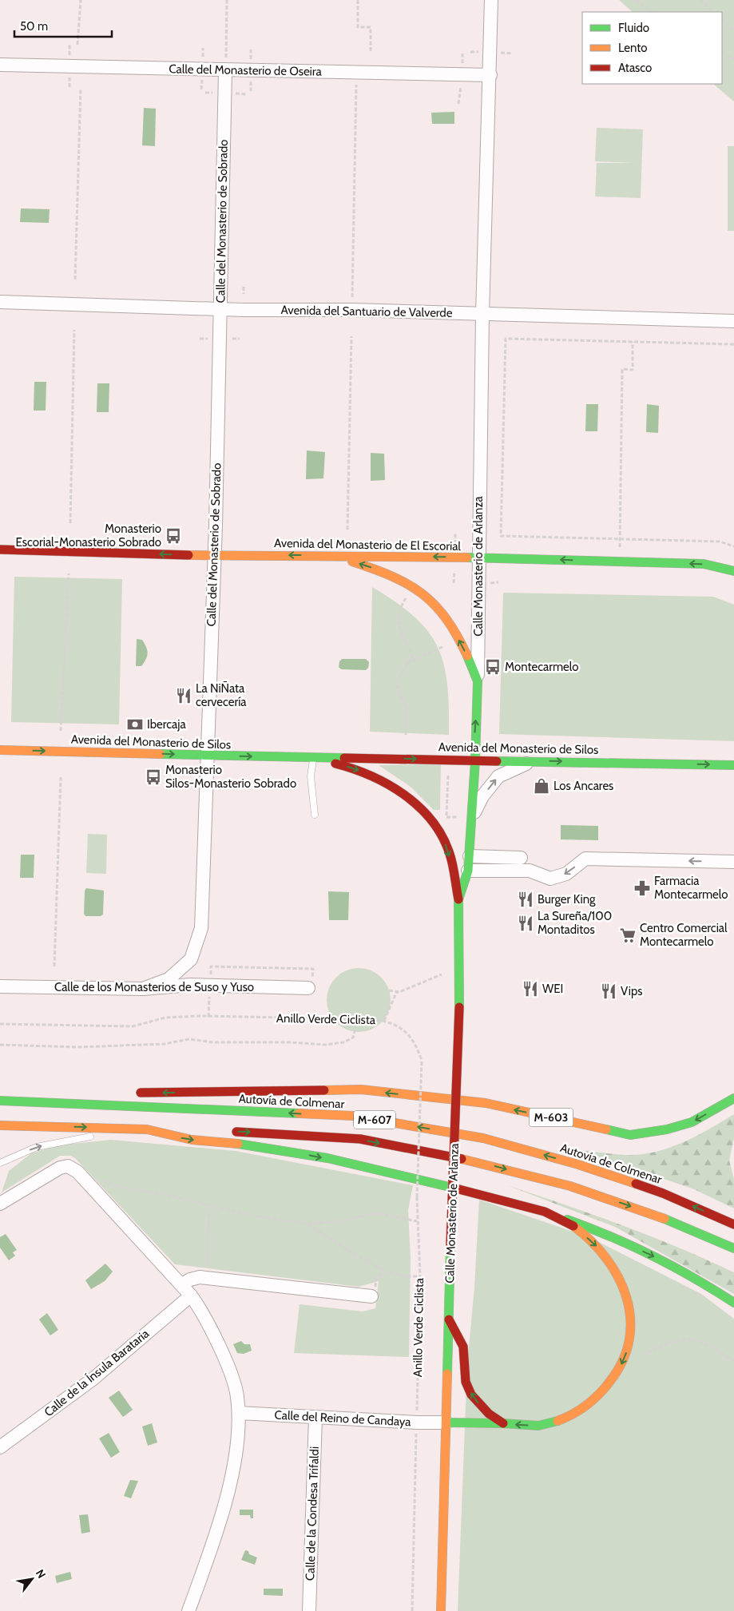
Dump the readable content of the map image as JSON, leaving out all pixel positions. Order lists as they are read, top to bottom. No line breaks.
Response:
{"streets":{"main road":["Avenida del Monasterio de El Escorial","Calle Monasterio de Arlanza","Avenida del Monasterio de Silos","Autovía de Colmenar","M-603","M-607"],"street":["Calle del Monasterio de Oseira","Calle del Monasterio de Sobrado","Avenida del Santuario de Valverde","Calle de los Monasterios de Suso y Yuso","Calle de la Ínsula Barataria","Calle del Reino de Candaya","Calle de la Condesa Trifaldi"],"path":["Anillo Verde Ciclista"]},"crossings":[["Calle del Monasterio de Oseira","Calle del Monasterio de Sobrado"],["Calle del Monasterio de Sobrado","Avenida del Santuario de Valverde"],["Calle del Monasterio de Sobrado","Avenida del Monasterio de El Escorial"],["Calle del Monasterio de Sobrado","Avenida del Monasterio de Silos"],["Calle del Monasterio de Sobrado","Calle de los Monasterios de Suso y Yuso"],["Avenida del Santuario de Valverde","Calle Monasterio de Arlanza"],["Avenida del Monasterio de El Escorial","Calle Monasterio de Arlanza"],["Calle Monasterio de Arlanza","Avenida del Monasterio de Silos"],["Calle Monasterio de Arlanza","Calle del Reino de Candaya"],["Calle del Reino de Candaya","Calle de la Condesa Trifaldi"]],"one_way":["Avenida del Monasterio de El Escorial","Avenida del Monasterio de Silos"],"places":{"bus stop":["Monasterio Escorial-Monasterio Sobrado","Montecarmelo","Monasterio Silos-Monasterio Sobrado"],"restaurant":["La NiÑata cervecería","Burger King","La Sureña/100 Montaditos","WEI","Vips"],"bank":["Ibercaja"],"shop":["Los Ancares"],"pharmacy":["Farmacia Montecarmelo"],"supermarket":["Centro Comercial Montecarmelo"]},"legend":["Fluido","Lento","Atasco"],"scale_bar":"50 m","north":"top right"}
